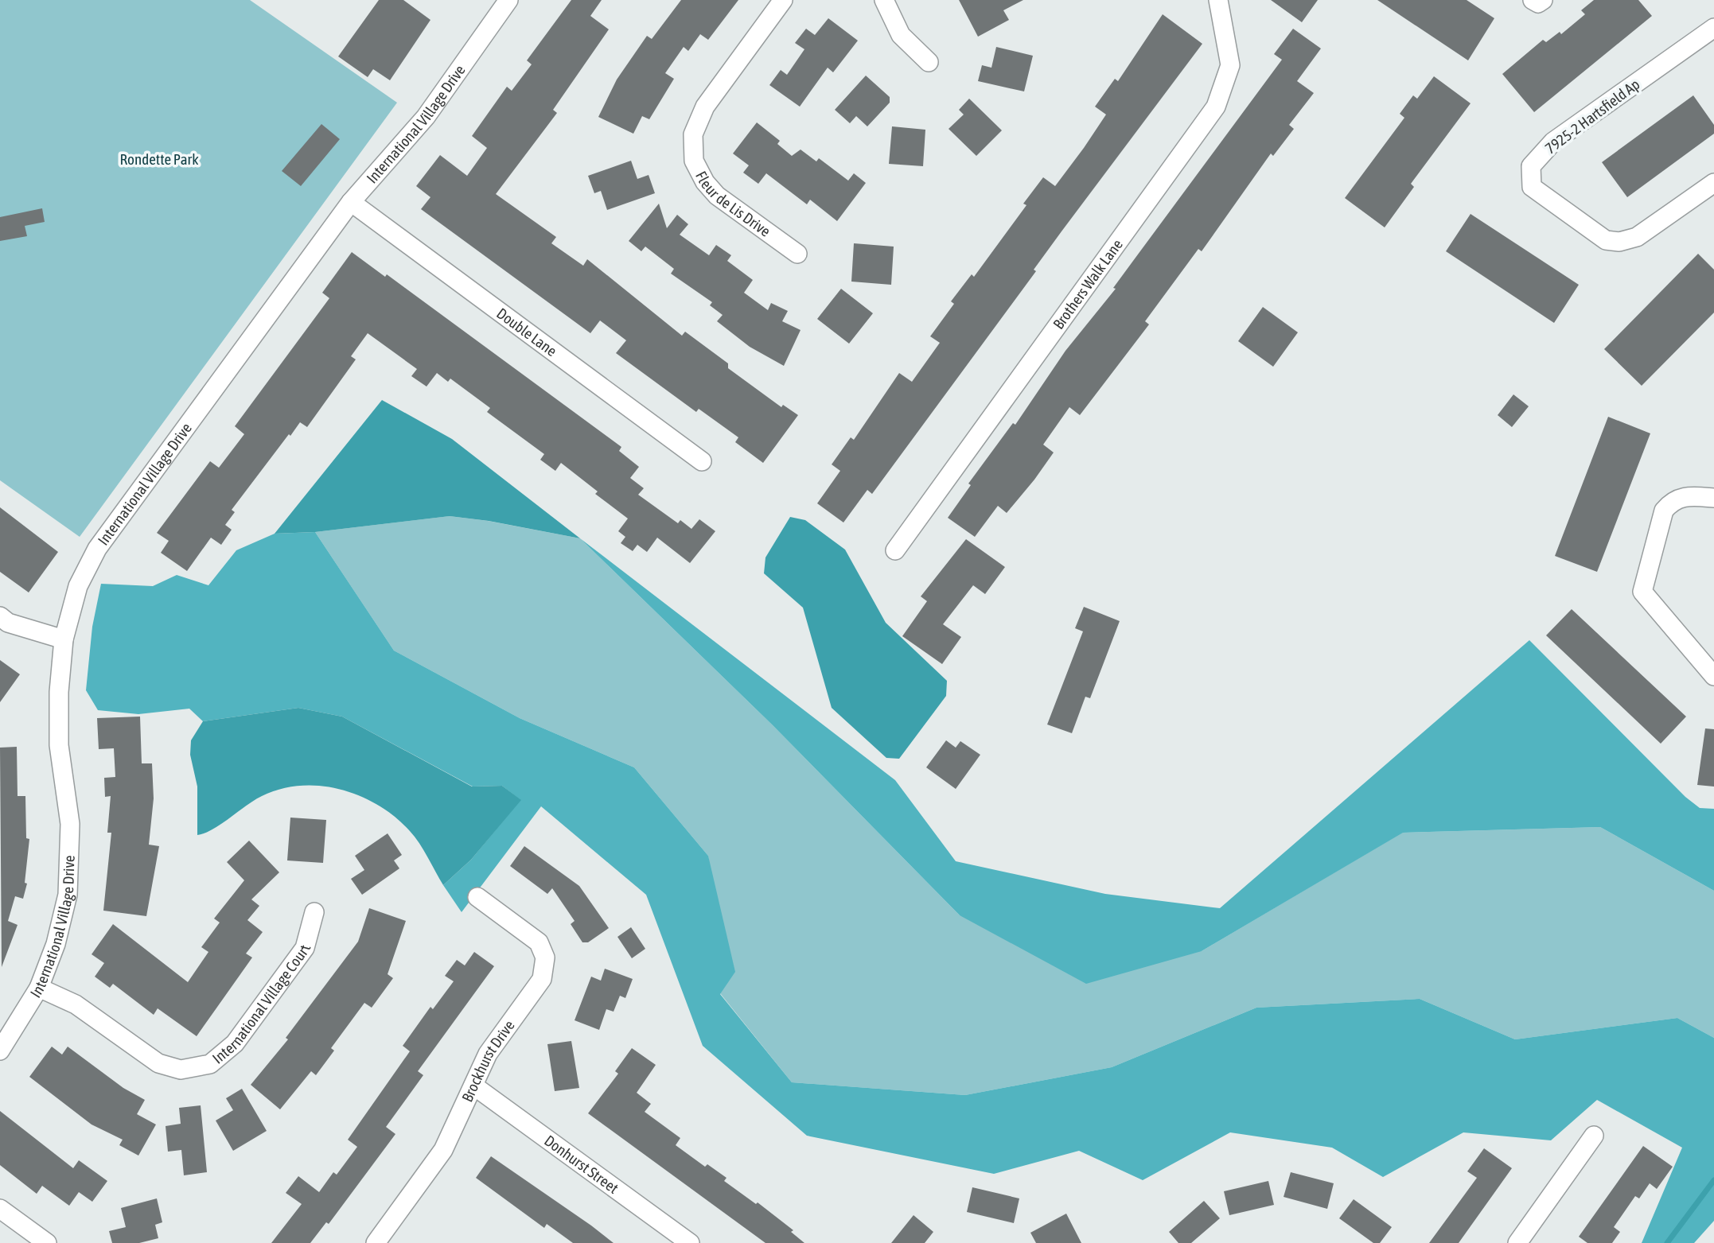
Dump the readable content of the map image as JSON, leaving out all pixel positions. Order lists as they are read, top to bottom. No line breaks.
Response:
{"streets":{"street":["7925-2 Hartsfield Ap","International Village Drive","Fleur de Lis Drive","Brothers Walk Lane","Double Lane","International Village Court","Brockhurst Drive","Donhurst Street"]},"crossings":[["International Village Drive","Double Lane"],["International Village Drive","International Village Court"],["Brockhurst Drive","Donhurst Street"]],"parks":["Rondette Park"]}
